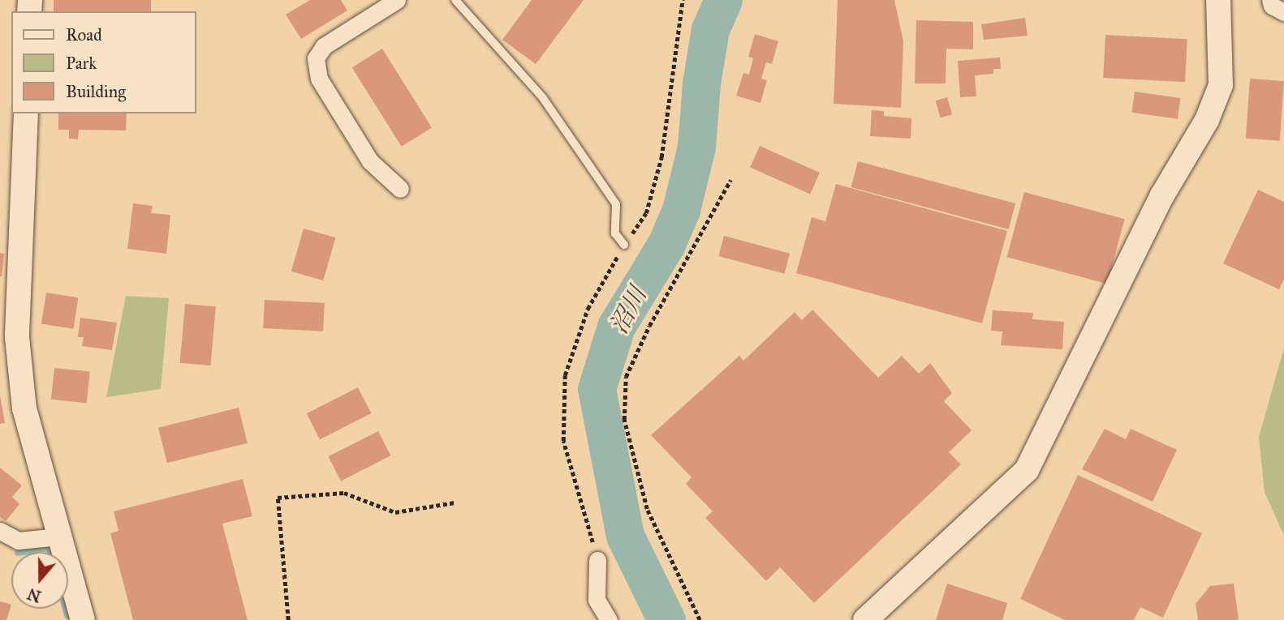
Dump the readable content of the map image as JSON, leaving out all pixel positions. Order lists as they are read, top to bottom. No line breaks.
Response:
{"water":["沼川"],"legend":["Road","Park","Building"],"north":"bottom"}
